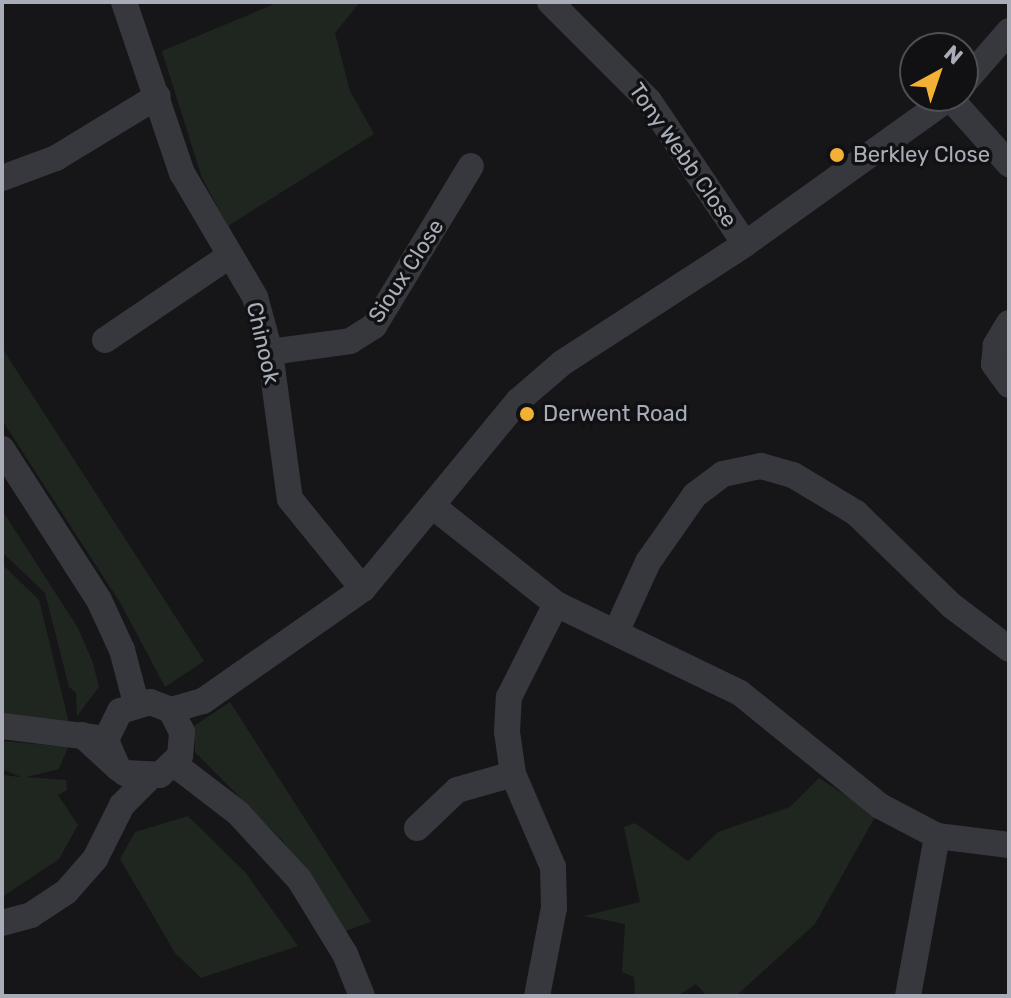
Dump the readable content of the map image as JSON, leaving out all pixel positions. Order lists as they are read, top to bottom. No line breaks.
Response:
{"streets":{"street":["Tony Webb Close","Sioux Close","Chinook"]},"crossings":[["Sioux Close","Chinook"]],"places":["Berkley Close","Derwent Road"],"north":"top right"}
